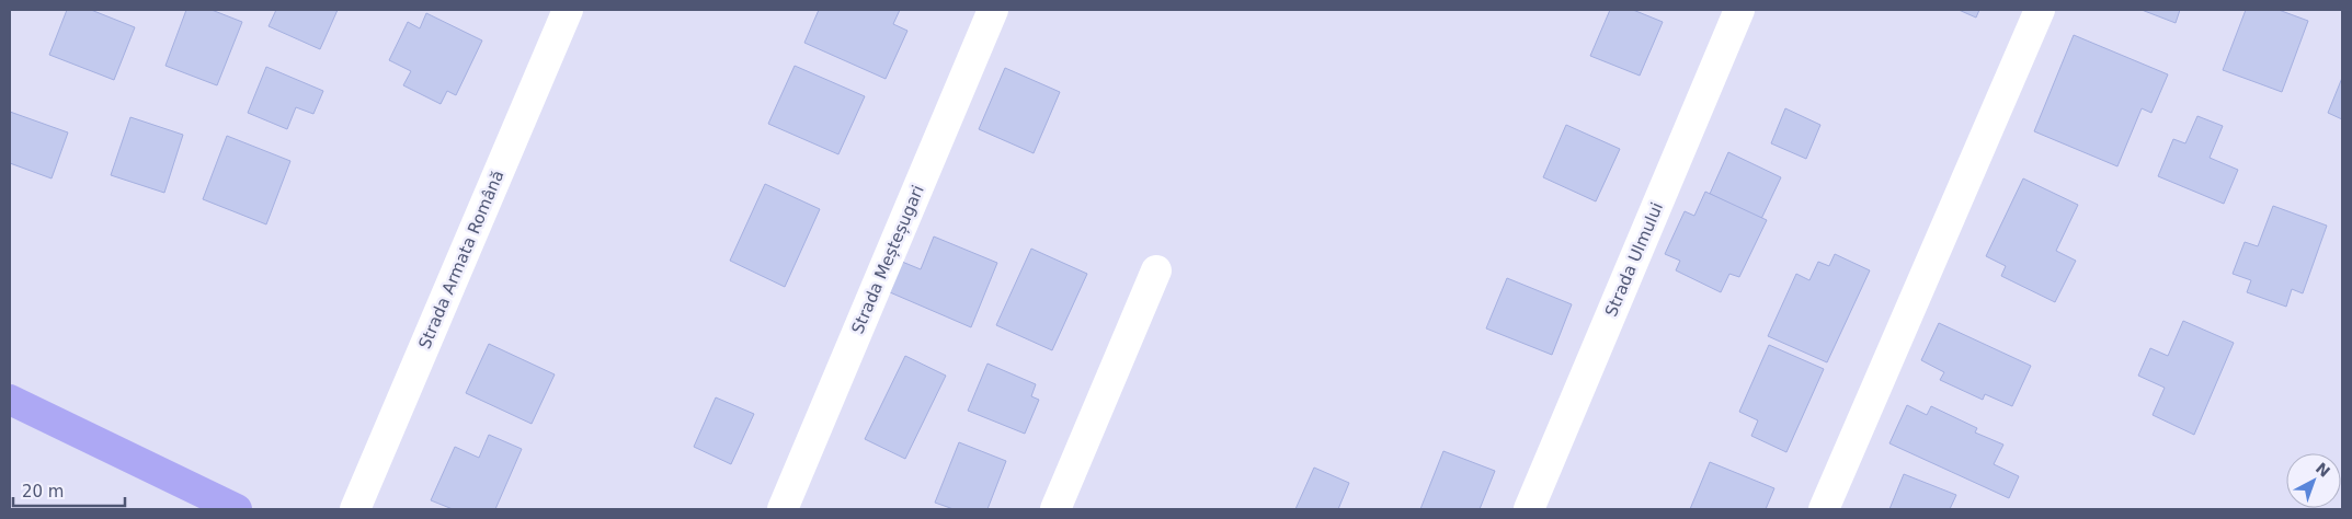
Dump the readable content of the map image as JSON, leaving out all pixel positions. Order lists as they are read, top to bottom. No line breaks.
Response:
{"streets":{"street":["Strada Armata Română","Strada Meșteșugari","Strada Ulmului"]},"scale_bar":"20 m","north":"top right"}
